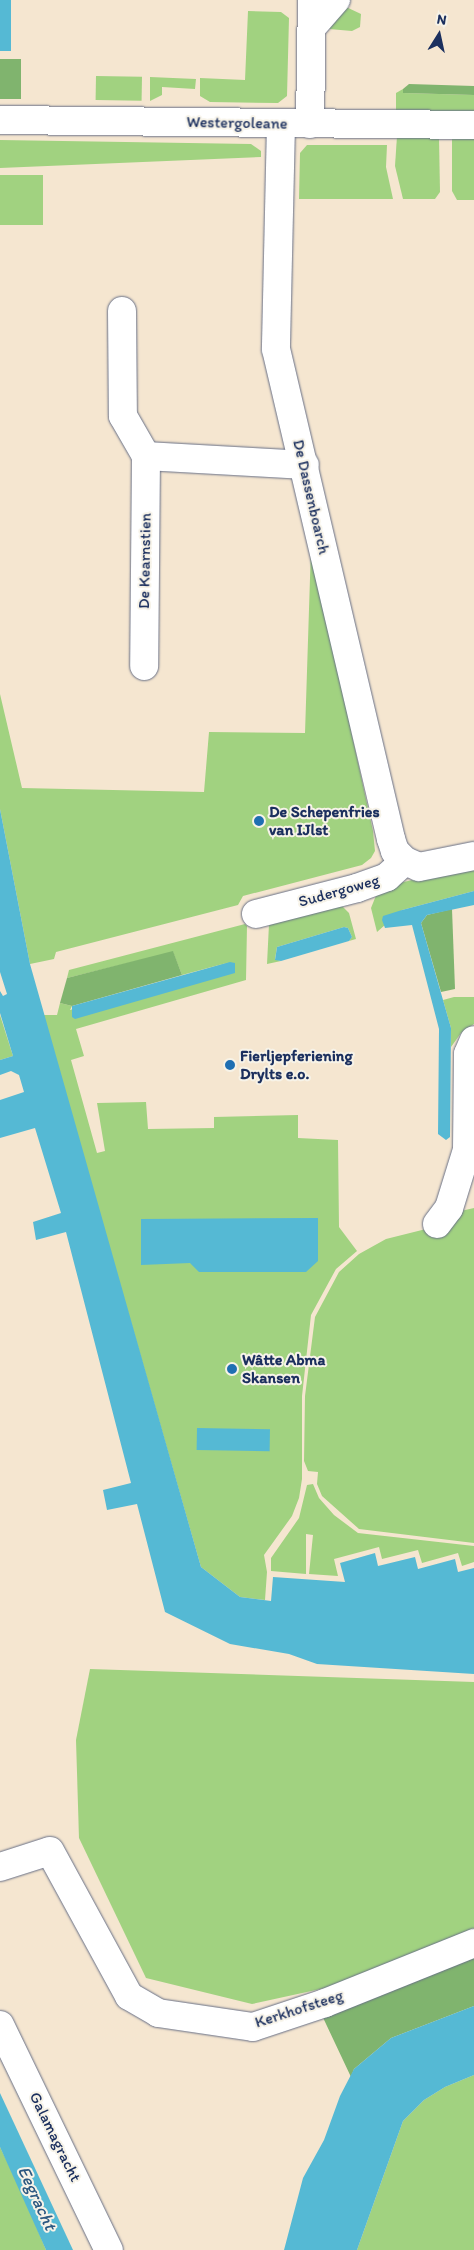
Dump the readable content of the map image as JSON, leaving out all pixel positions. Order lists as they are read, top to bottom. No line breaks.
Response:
{"streets":{"street":["Westergoleane","De Dassenboarch","De Kearnstien","Sudergoweg","Kerkhofsteeg","Galamagracht"]},"crossings":[["Westergoleane","De Dassenboarch"],["De Dassenboarch","Sudergoweg"]],"water":["Eegracht"],"places":["De Schepenfries van IJlst","Fierljepferiening Drylts e.o.","Wâtte Abma Skansen"],"north":"top"}
